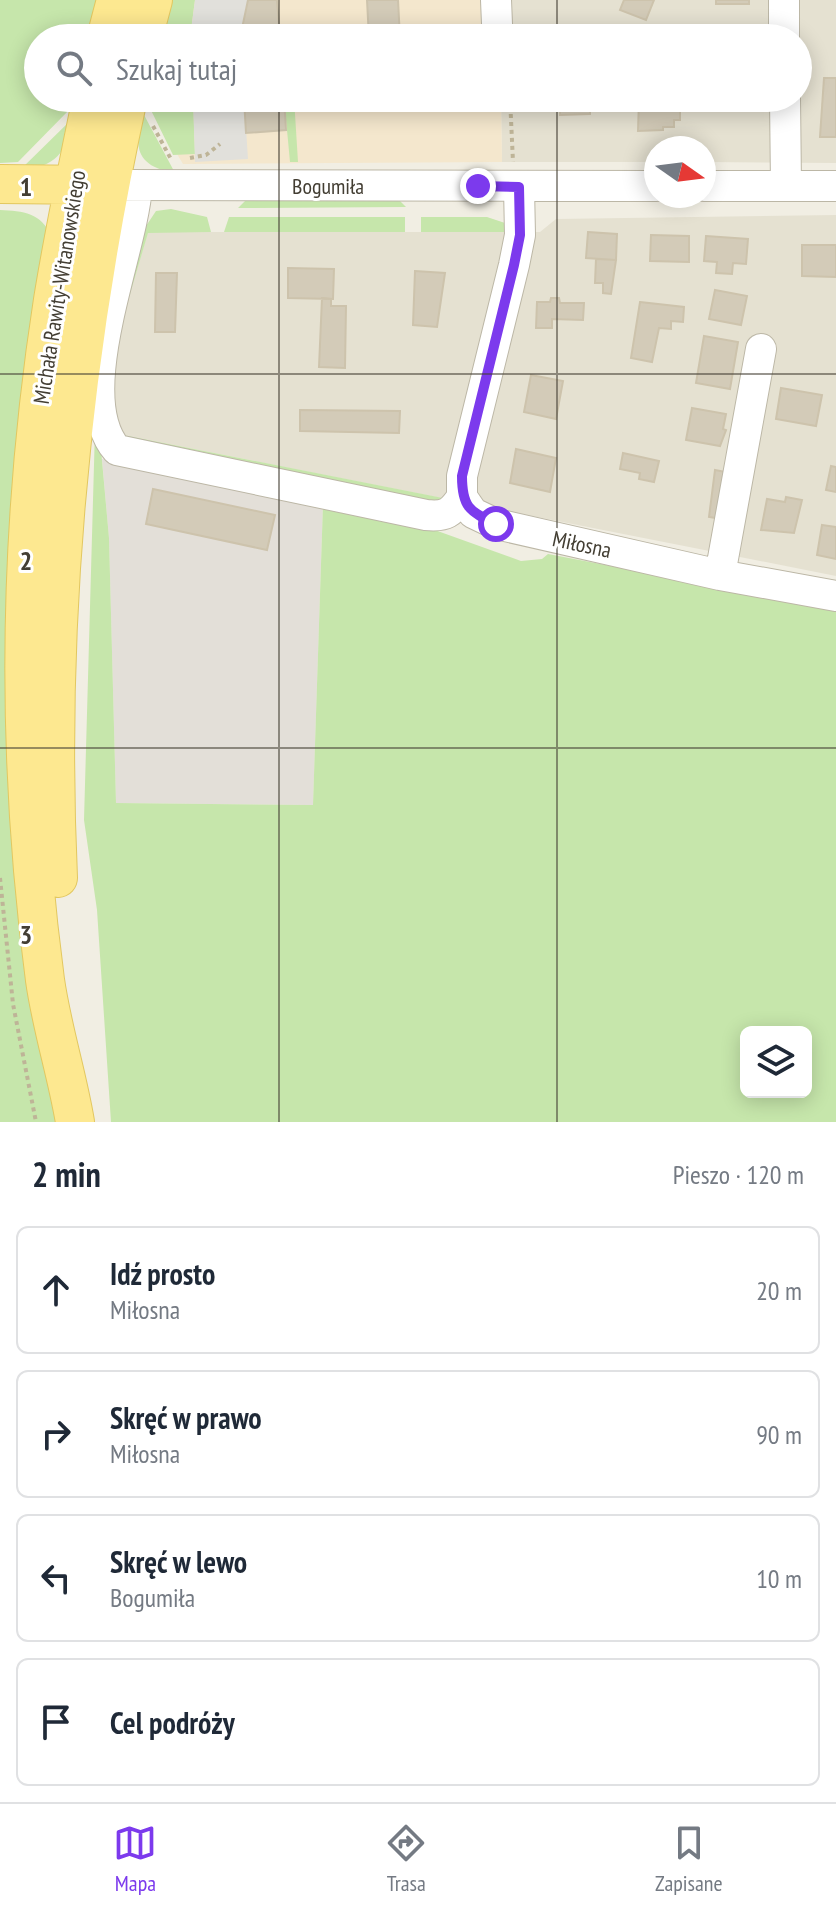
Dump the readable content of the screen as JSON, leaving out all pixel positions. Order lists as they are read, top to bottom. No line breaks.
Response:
{"streets":{"main road":["Bogumiła","Michała Rawity-Witanowskiego"],"street":["Miłosna"]},"crossings":[["Bogumiła","Michała Rawity-Witanowskiego"]],"north":"right","page":{"search":"Szukaj tutaj","heading":["2 min","Pieszo · 120 m"],"list":[["Idź prosto","Miłosna","20 m"],["Skręć w prawo","Miłosna","90 m"],["Skręć w lewo","Bogumiła","10 m"],"Cel podróży"],"nav":["Mapa","Trasa","Zapisane"]},"grid":{"rows":["1","2","3"]}}
